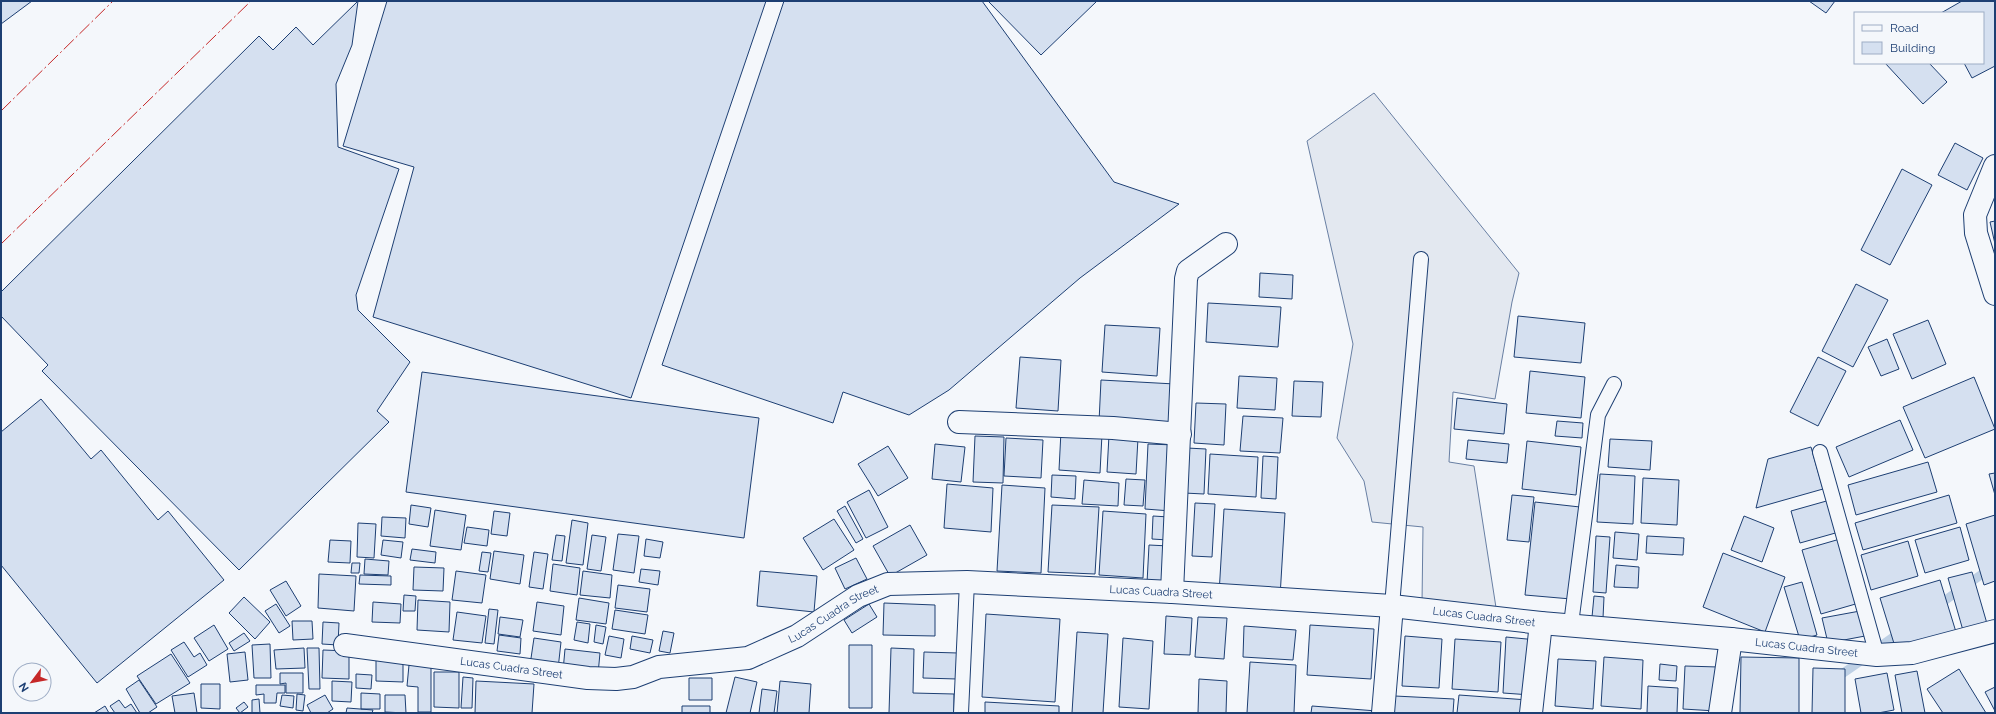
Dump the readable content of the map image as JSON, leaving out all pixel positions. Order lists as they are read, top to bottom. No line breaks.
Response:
{"streets":{"street":["Lucas Cuadra Street"]},"legend":["Road","Building"],"north":"bottom left"}
